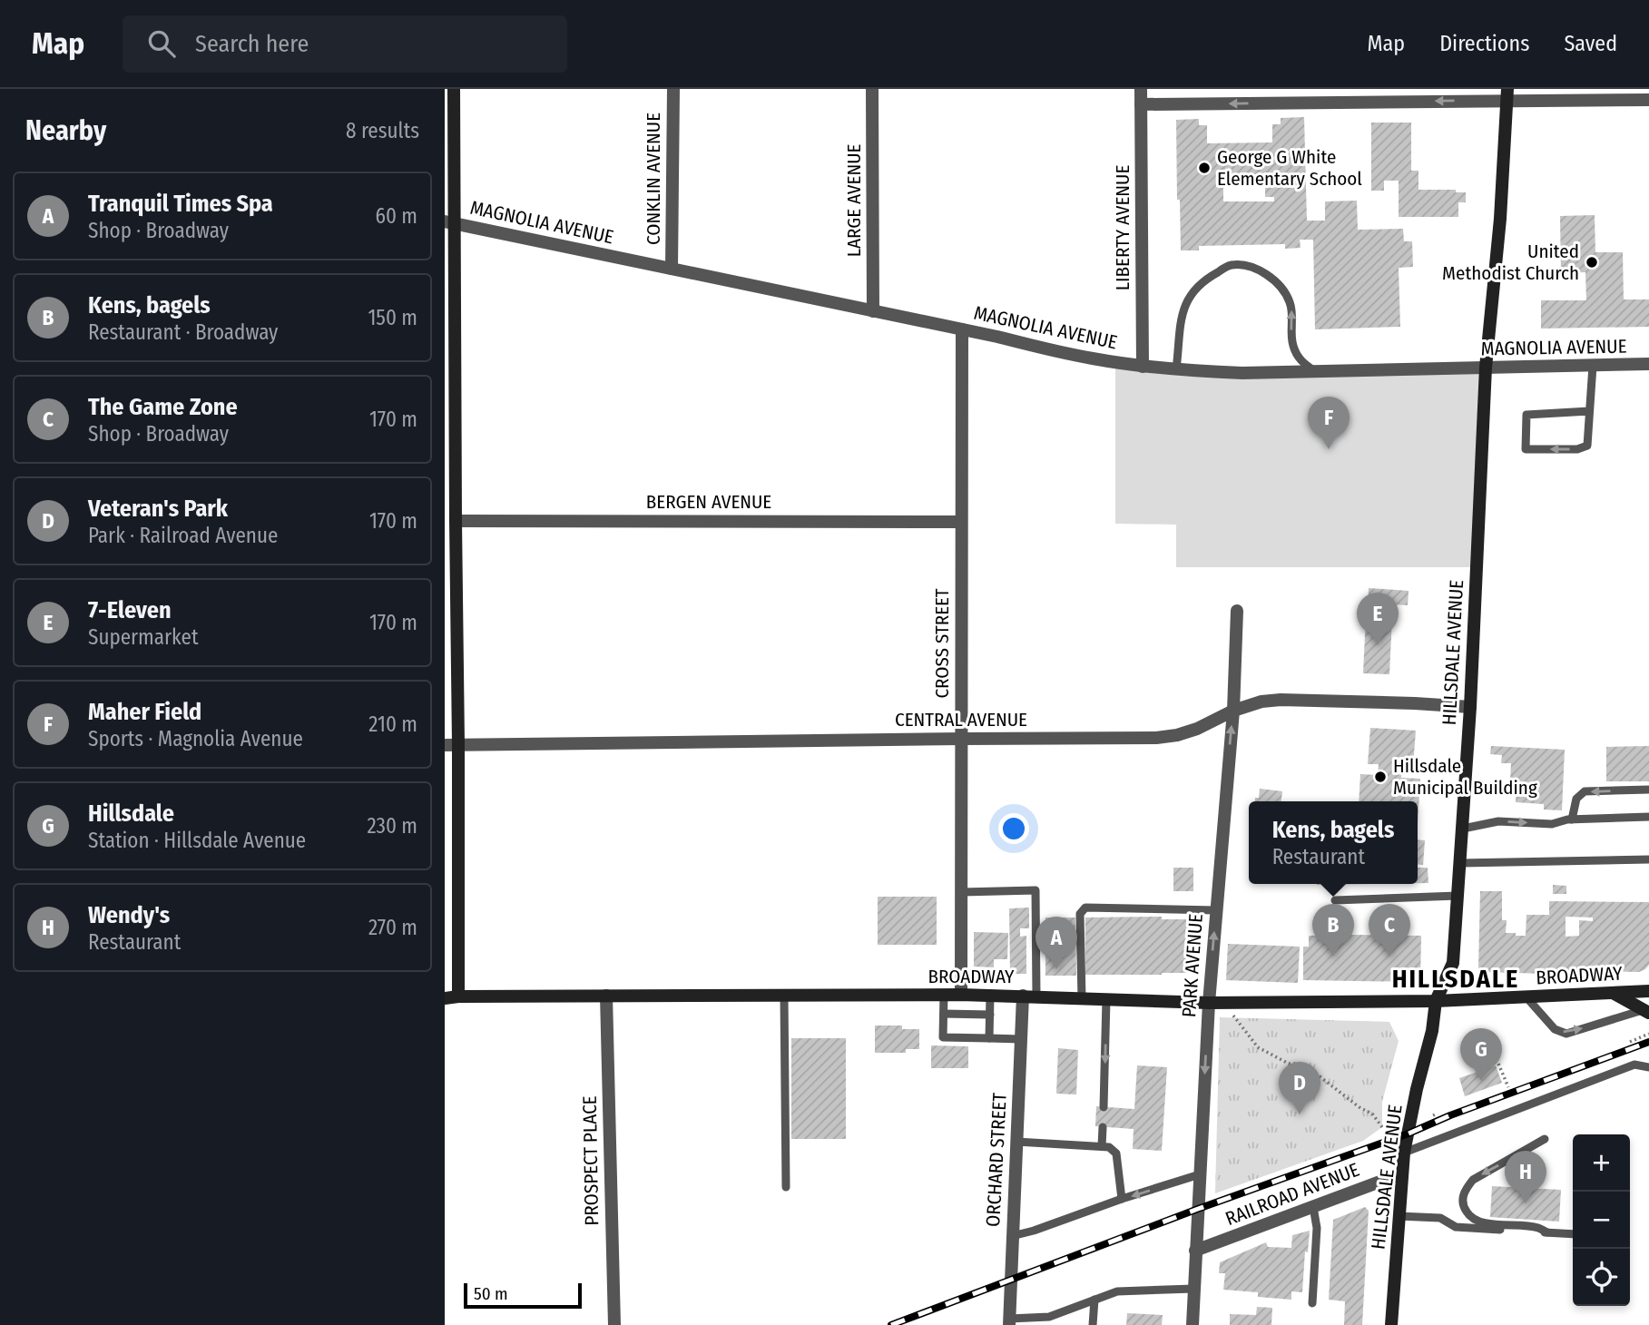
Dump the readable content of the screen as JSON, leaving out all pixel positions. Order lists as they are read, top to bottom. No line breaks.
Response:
{"streets":{"street":["CONKLIN AVENUE","LARGE AVENUE","MAGNOLIA AVENUE","LIBERTY AVENUE","BERGEN AVENUE","CROSS STREET","HILLSDALE AVENUE","CENTRAL AVENUE","PARK AVENUE","BROADWAY","ORCHARD STREET","PROSPECT PLACE","RAILROAD AVENUE"]},"crossings":[["CONKLIN AVENUE","MAGNOLIA AVENUE"],["LARGE AVENUE","MAGNOLIA AVENUE"],["MAGNOLIA AVENUE","LIBERTY AVENUE"],["MAGNOLIA AVENUE","CROSS STREET"],["MAGNOLIA AVENUE","HILLSDALE AVENUE"],["BERGEN AVENUE","CROSS STREET"],["CROSS STREET","CENTRAL AVENUE"],["CROSS STREET","BROADWAY"],["HILLSDALE AVENUE","CENTRAL AVENUE"],["HILLSDALE AVENUE","BROADWAY"],["HILLSDALE AVENUE","RAILROAD AVENUE"],["CENTRAL AVENUE","PARK AVENUE"],["PARK AVENUE","BROADWAY"],["PARK AVENUE","RAILROAD AVENUE"],["BROADWAY","ORCHARD STREET"],["BROADWAY","PROSPECT PLACE"]],"districts":["HILLSDALE"],"places":["George G White Elementary School","United Methodist Church","Hillsdale Municipal Building"],"scale_bar":"50 m","page":{"header":"Map","search":"Search here","nav":["Map","Directions","Saved"],"heading":["Nearby","8 results"],"list":[{"mark":"A","name":"Tranquil Times Spa","note":"Shop · Broadway","value":"60 m"},{"mark":"B","name":"Kens, bagels","note":"Restaurant · Broadway","value":"150 m"},{"mark":"C","name":"The Game Zone","note":"Shop · Broadway","value":"170 m"},{"mark":"D","name":"Veteran's Park","note":"Park · Railroad Avenue","value":"170 m"},{"mark":"E","name":"7-Eleven","note":"Supermarket","value":"170 m"},{"mark":"F","name":"Maher Field","note":"Sports · Magnolia Avenue","value":"210 m"},{"mark":"G","name":"Hillsdale","note":"Station · Hillsdale Avenue","value":"230 m"},{"mark":"H","name":"Wendy's","note":"Restaurant","value":"270 m"}],"pins":["F","E","B","C","A","G","D","H"],"popup":["Kens, bagels","Restaurant"],"map_buttons":["+","−"],"scale":"50 m"}}
